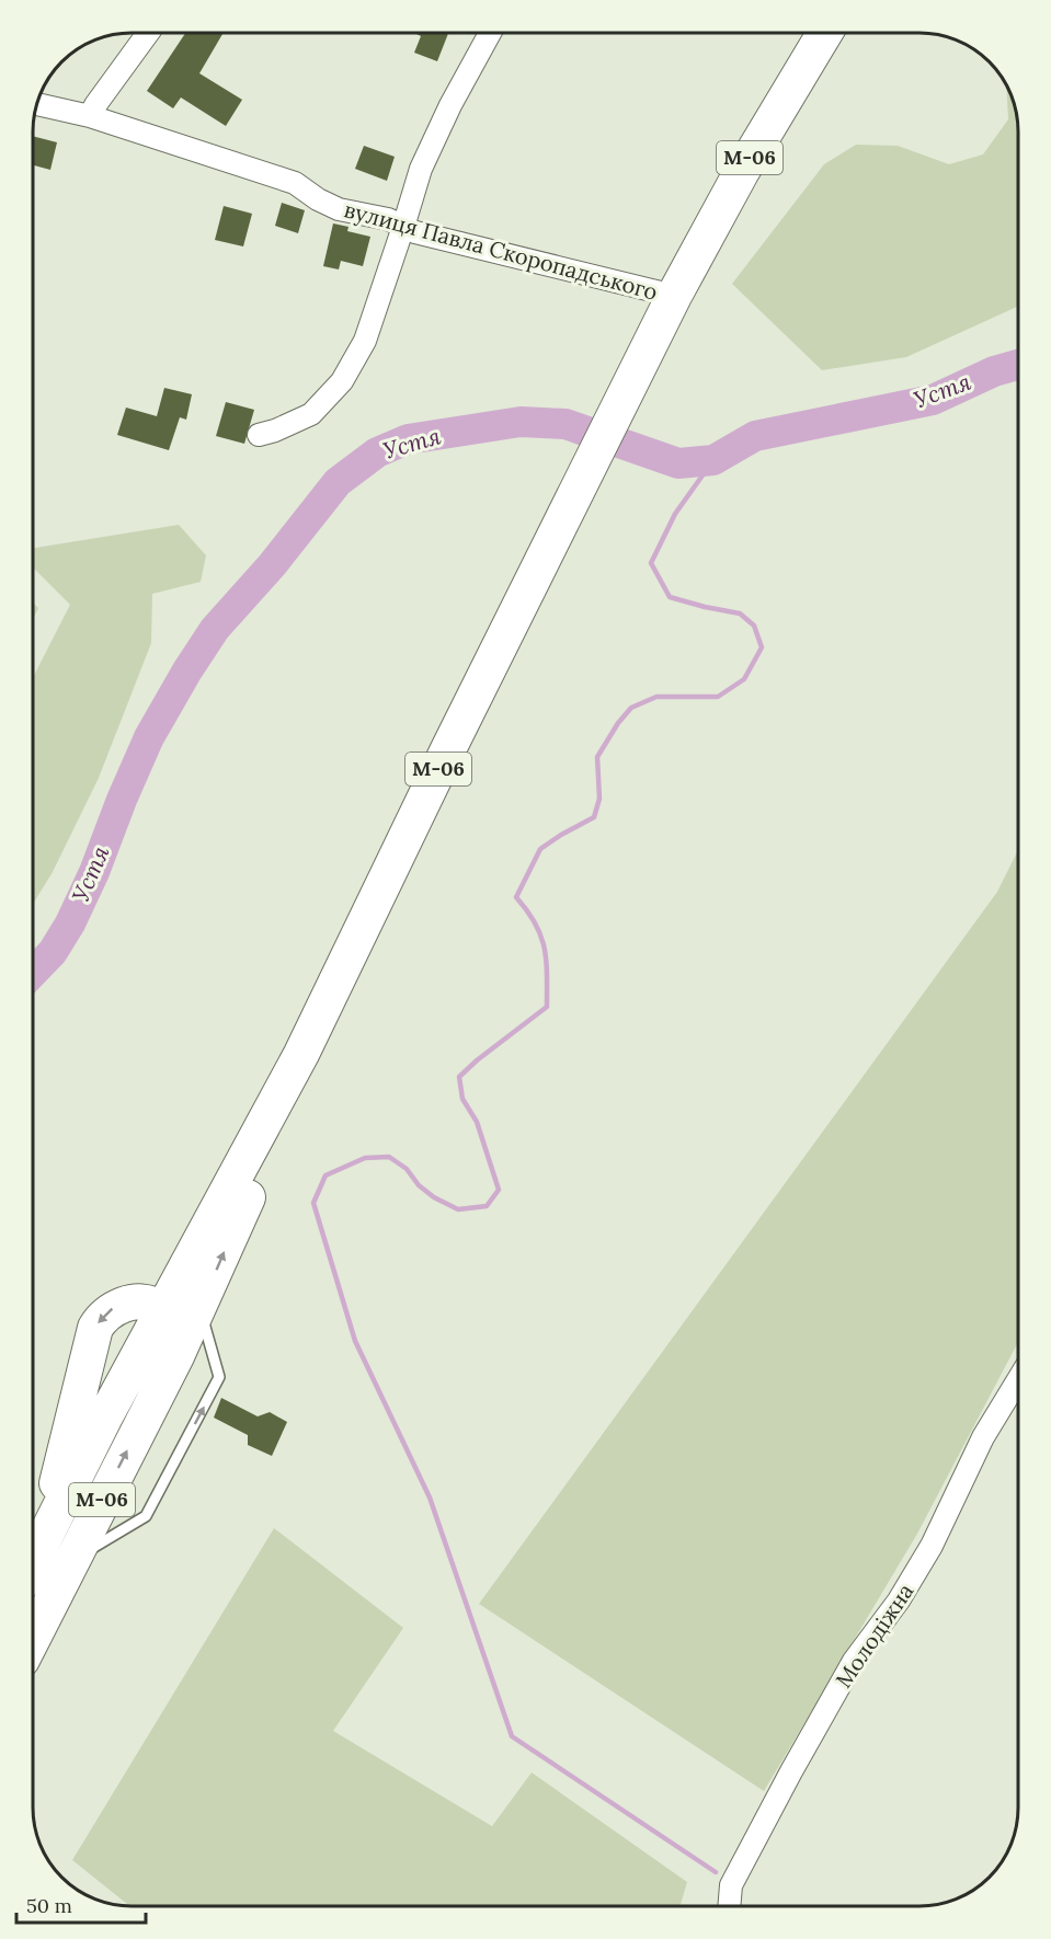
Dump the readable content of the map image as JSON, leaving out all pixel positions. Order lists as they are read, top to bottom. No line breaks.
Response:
{"streets":{"highway":["М-06"],"street":["вулиця Павла Скоропадського","Молодіжна"]},"crossings":[["М-06","вулиця Павла Скоропадського"]],"water":["Устя"],"scale_bar":"50 m"}
